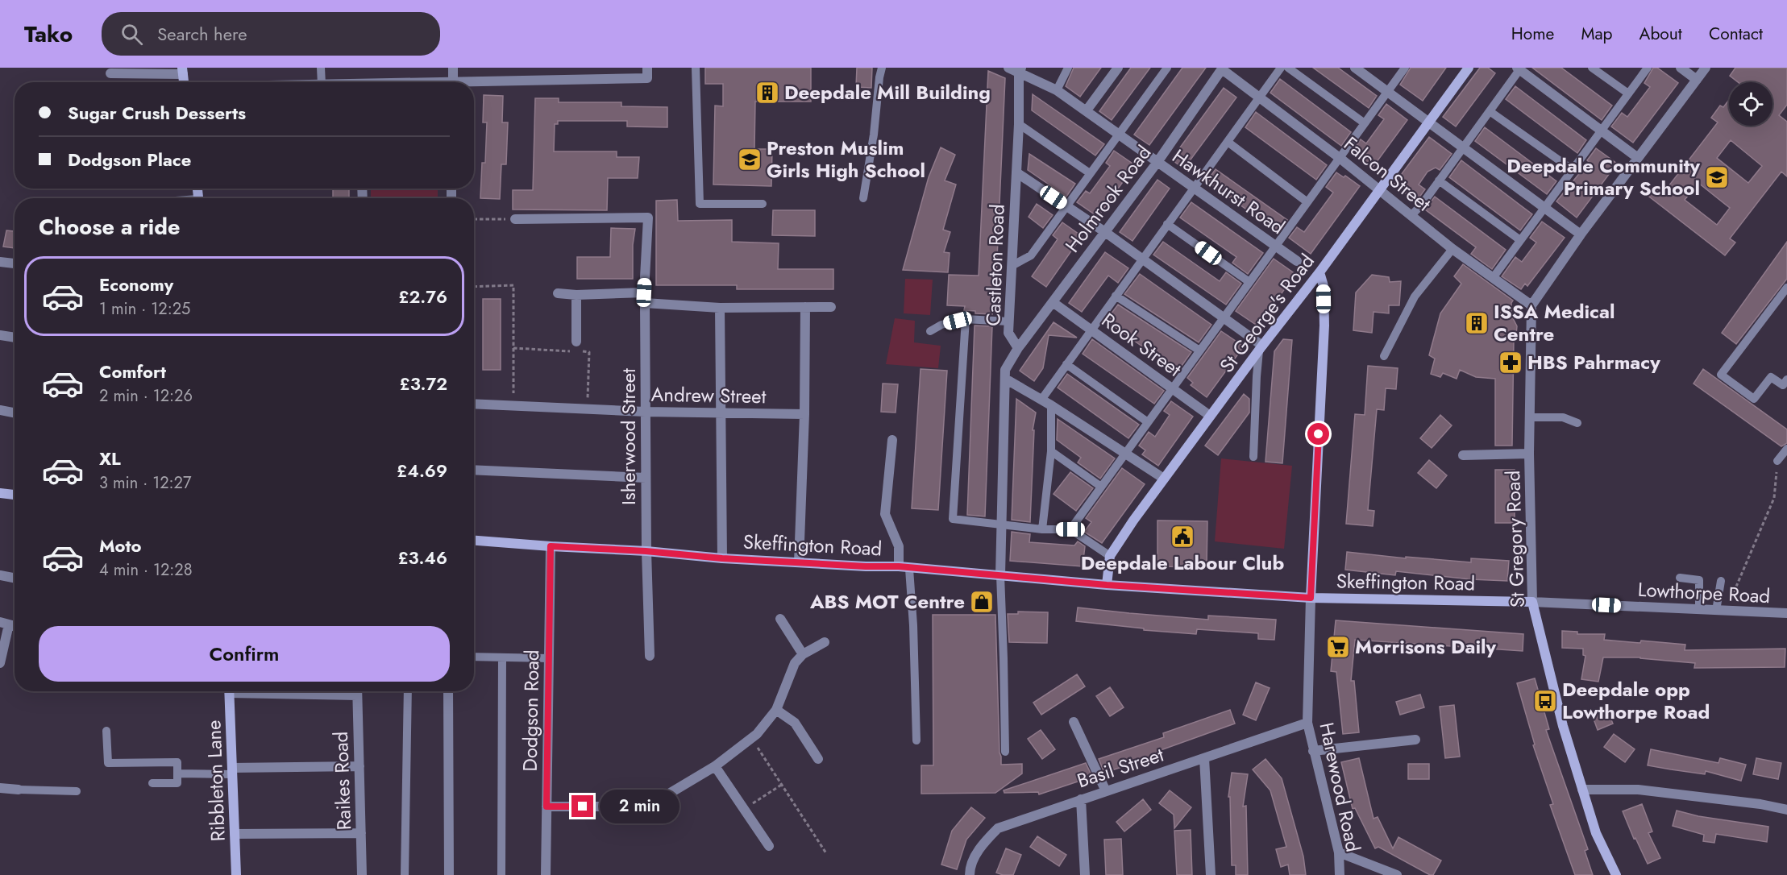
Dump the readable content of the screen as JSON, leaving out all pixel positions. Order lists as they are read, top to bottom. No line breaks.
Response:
{"streets":{"street":["Falcon Street","Hawkhurst Road","Holmrook Road","Castleton Road","St George's Road","Rook Street","Andrew Street","Isherwood Street","St Gregory Road","Skeffington Road","Lowthorpe Road","Dodgson Road","Basil Street","Ribbleton Lane","Raikes Road","Harewood Road"]},"crossings":[["Falcon Street","Holmrook Road"],["Falcon Street","St George's Road"],["Falcon Street","St Gregory Road"],["Hawkhurst Road","Holmrook Road"],["Hawkhurst Road","Castleton Road"],["Holmrook Road","Castleton Road"],["Holmrook Road","Rook Street"],["Castleton Road","Skeffington Road"],["St George's Road","Rook Street"],["St George's Road","Skeffington Road"],["St George's Road","Harewood Road"],["Andrew Street","Isherwood Street"],["Isherwood Street","Skeffington Road"],["St Gregory Road","Skeffington Road"],["St Gregory Road","Lowthorpe Road"],["Skeffington Road","Lowthorpe Road"],["Skeffington Road","Dodgson Road"],["Skeffington Road","Harewood Road"],["Basil Street","Harewood Road"]],"places":{"building":["Deepdale Mill Building","ISSA Medical Centre"],"school or university":["Preston Muslim Girls High School","Deepdale Community Primary School"],"pharmacy":["HBS Pahrmacy"],"public building":["Deepdale Labour Club"],"shop":["ABS MOT Centre"],"supermarket":["Morrisons Daily"],"bus stop":["Deepdale opp Lowthorpe Road"]},"page":{"header":"Tako","search":"Search here","nav":["Home","Map","About","Contact"],"banner":["Sugar Crush Desserts","Dodgson Place"],"heading":"Choose a ride","list":[{"name":"Economy","note":"1 min · 12:25","value":"£2.76"},{"name":"Comfort","note":"2 min · 12:26","value":"£3.72"},{"name":"XL","note":"3 min · 12:27","value":"£4.69"},{"name":"Moto","note":"4 min · 12:28","value":"£3.46"}],"buttons":"Confirm","bubble":"2 min"}}
